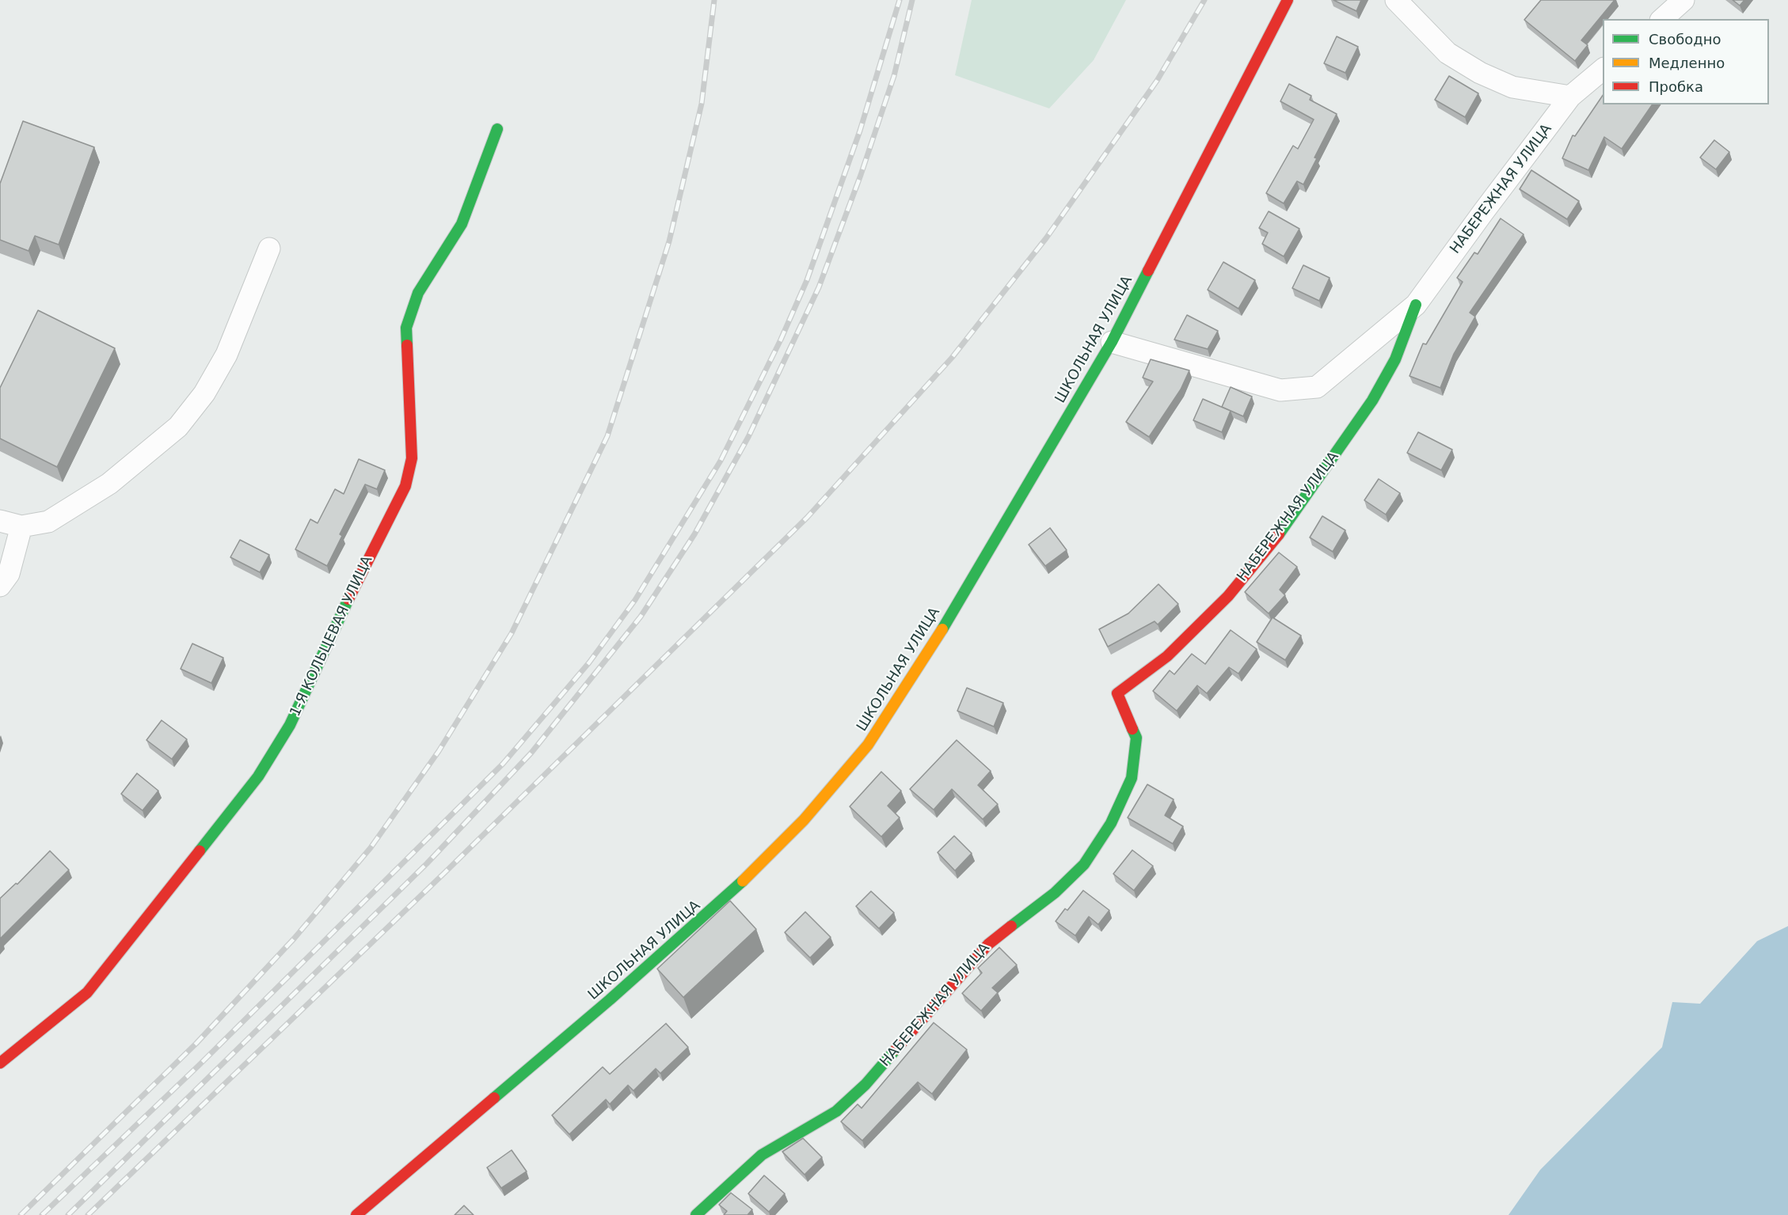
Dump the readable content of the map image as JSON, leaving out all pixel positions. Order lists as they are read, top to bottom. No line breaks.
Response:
{"streets":{"street":["НАБЕРЕЖНАЯ УЛИЦА","ШКОЛЬНАЯ УЛИЦА","1-Я КОЛЬЦЕВАЯ УЛИЦА"]},"crossings":[["НАБЕРЕЖНАЯ УЛИЦА","ШКОЛЬНАЯ УЛИЦА"]],"legend":["Свободно","Медленно","Пробка"]}
